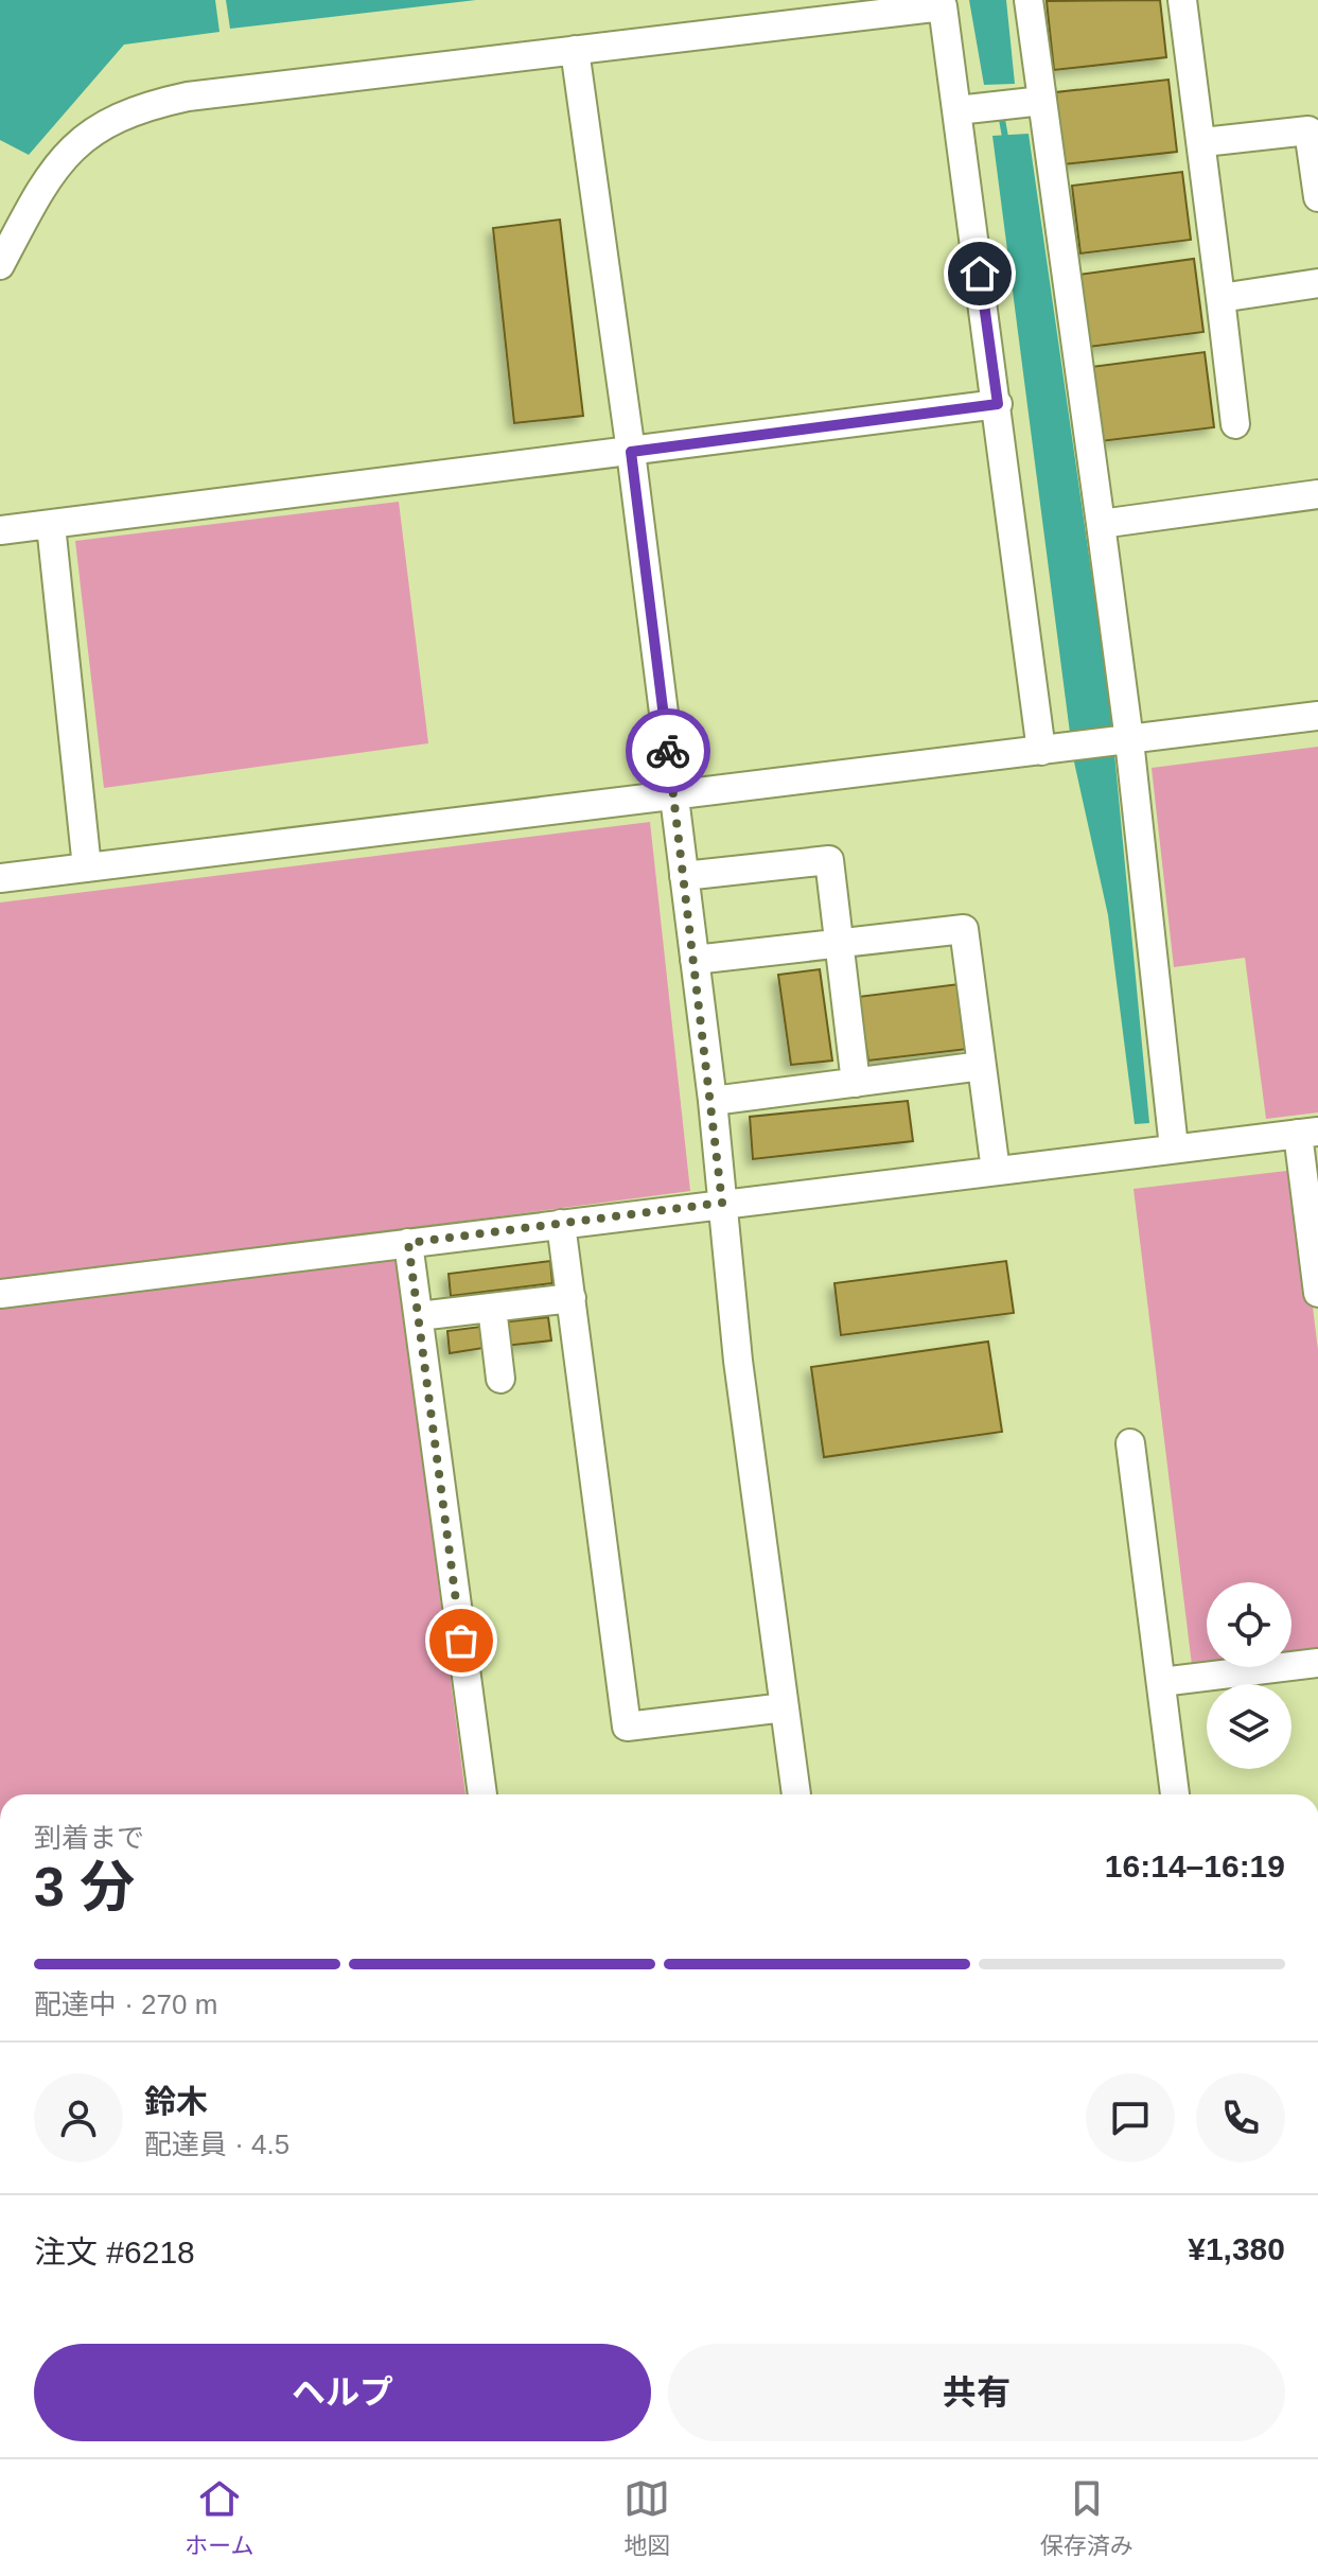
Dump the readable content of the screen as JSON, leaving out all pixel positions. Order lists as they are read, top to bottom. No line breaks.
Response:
{"page":{"heading":["3 分","到着まで","16:14–16:19"],"panel":["鈴木","配達員 · 4.5","注文 #6218","¥1,380"],"bar":"配達中 · 270 m","buttons":["ヘルプ","共有"],"tabs":["ホーム","地図","保存済み"]}}
